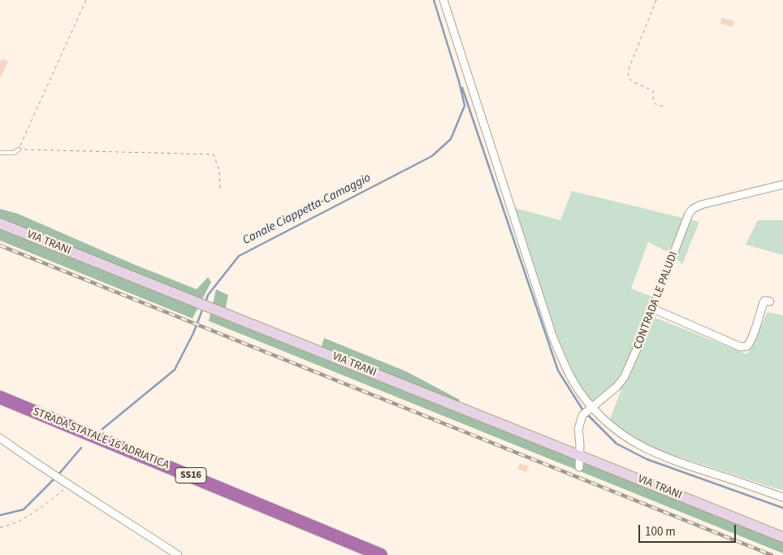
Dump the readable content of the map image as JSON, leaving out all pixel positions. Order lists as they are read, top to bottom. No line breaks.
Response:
{"streets":{"highway":["STRADA STATALE 16 ADRIATICA","SS16"],"main road":["VIA TRANI"],"street":["CONTRADA LE PALUDI"]},"water":["Canale Ciappetta-Camaggio"],"scale_bar":"100 m"}
